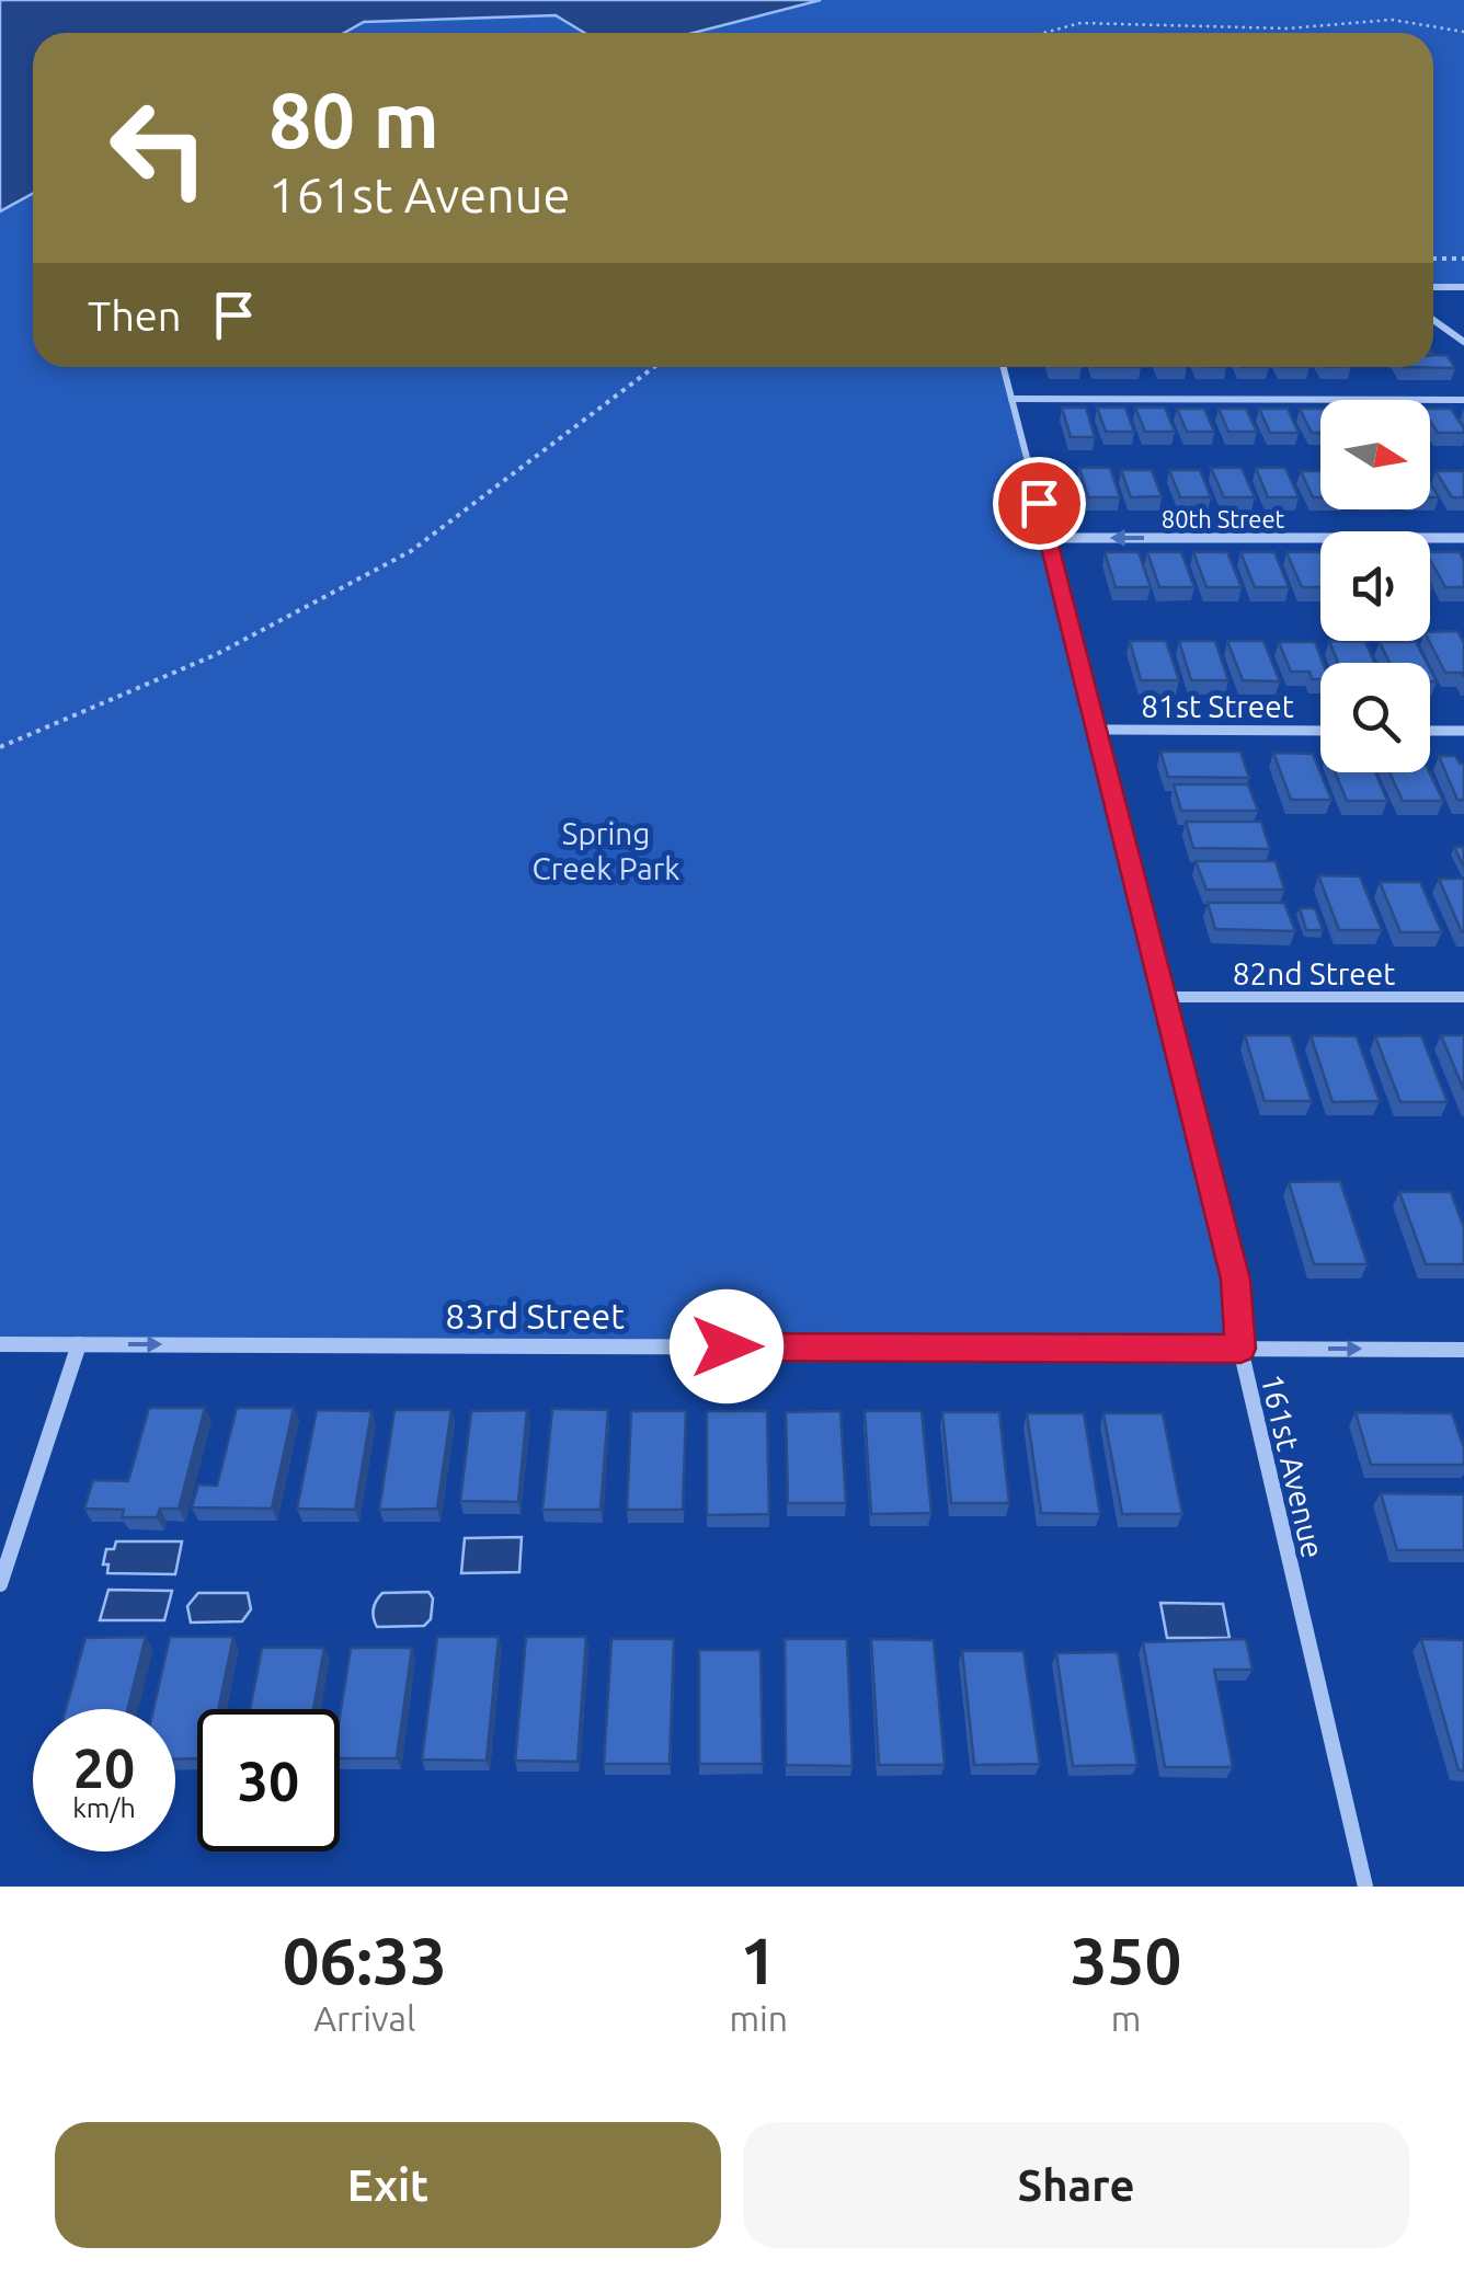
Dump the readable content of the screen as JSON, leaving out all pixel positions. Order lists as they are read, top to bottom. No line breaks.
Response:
{"streets":{"street":["80th Street","81st Street","82nd Street","83rd Street","161st Avenue"]},"crossings":[["80th Street","161st Avenue"],["81st Street","161st Avenue"],["82nd Street","161st Avenue"],["83rd Street","161st Avenue"]],"one_way":["80th Street","83rd Street"],"parks":["Spring Creek Park"],"north":"right","page":{"turn":["80 m","161st Avenue"],"then":"Then","speed":"20 km/h","limit":"30","eta":["06:33","Arrival","1","min","350","m"],"buttons":["Exit","Share"]}}
